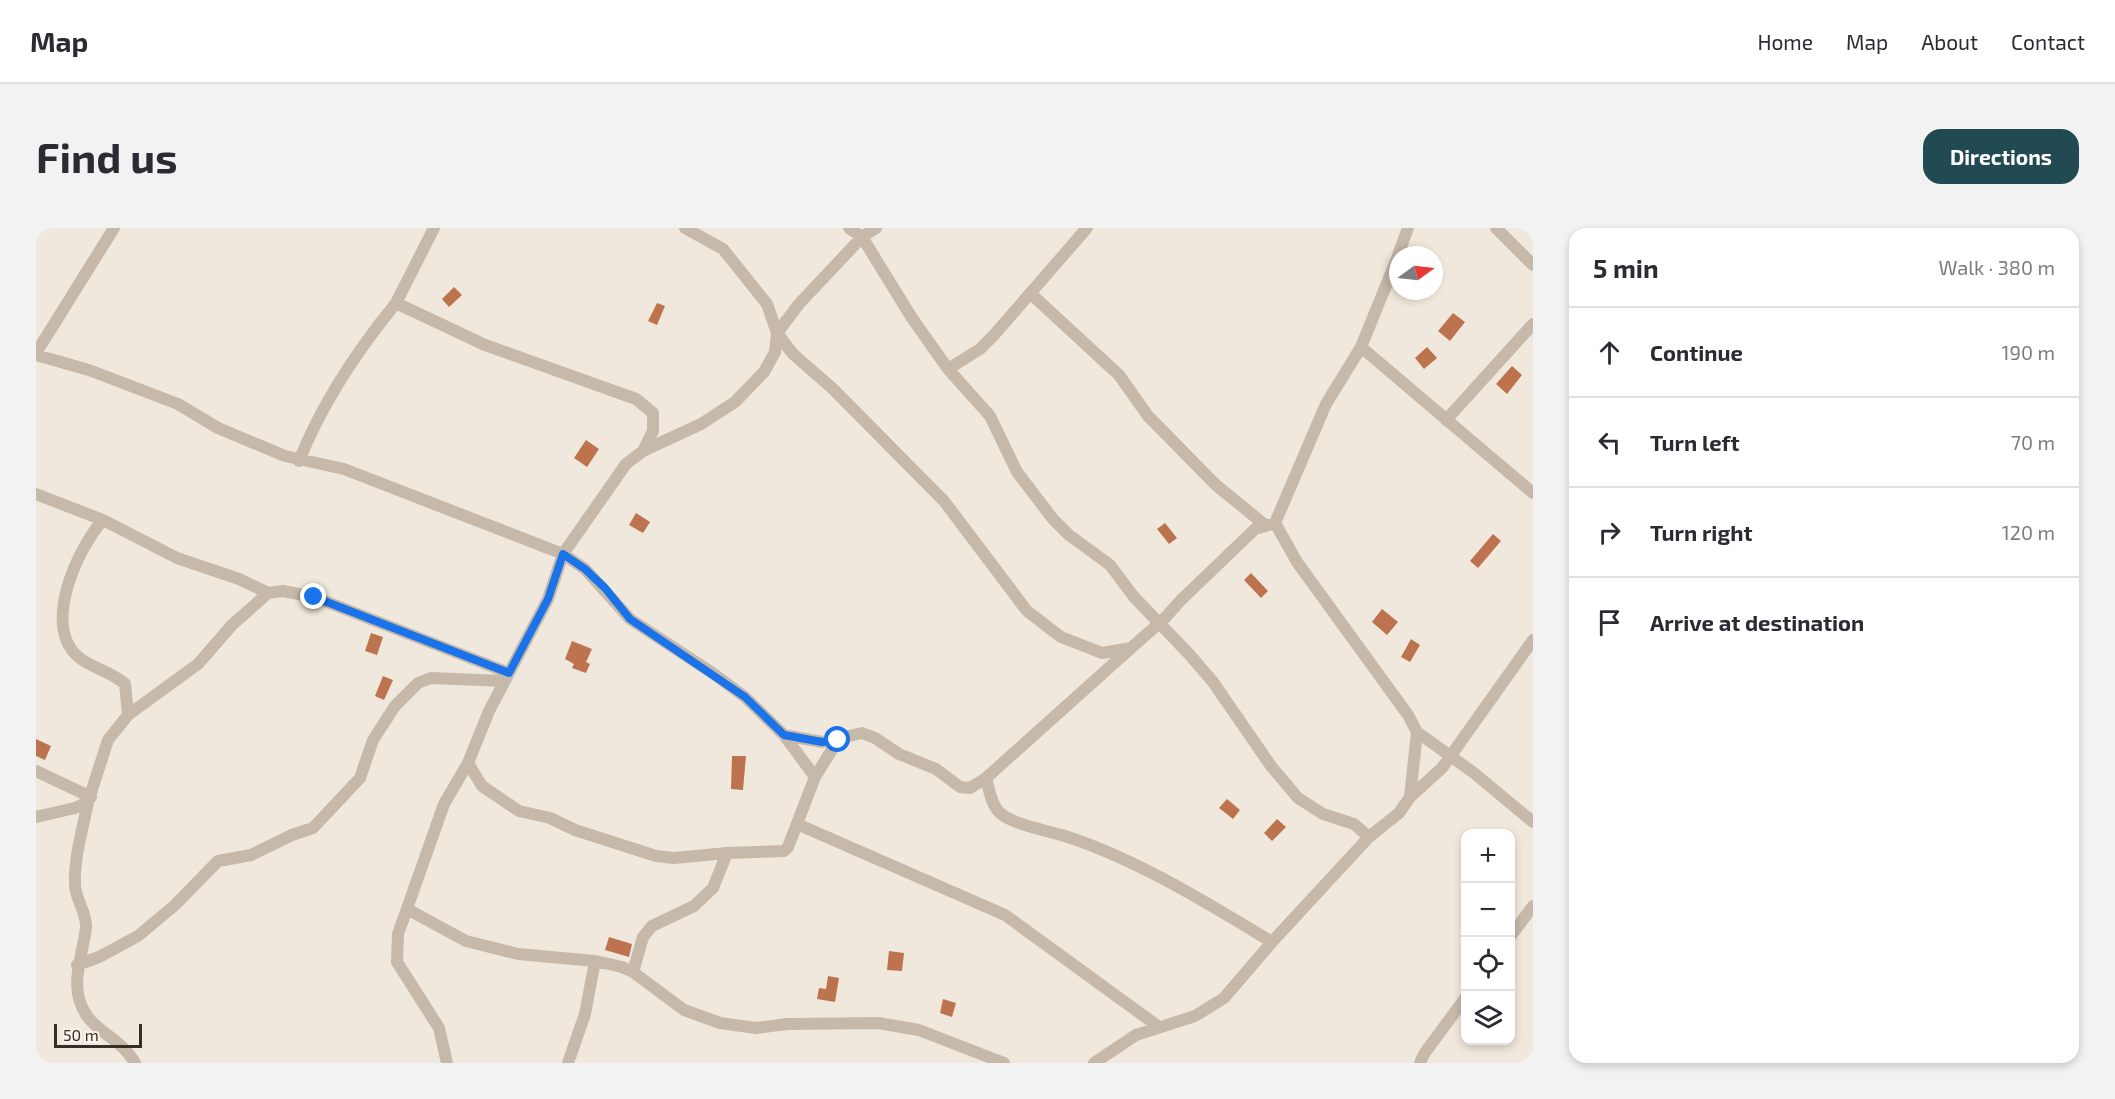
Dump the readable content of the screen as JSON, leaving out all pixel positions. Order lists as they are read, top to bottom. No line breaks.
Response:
{"scale_bar":"50 m","north":"right","page":{"header":"Map","nav":["Home","Map","About","Contact"],"buttons":"Directions","title":"Find us","heading":["5 min","Walk · 380 m"],"list":[["Continue","190 m"],["Turn left","70 m"],["Turn right","120 m"],"Arrive at destination"],"map_buttons":["+","−"],"scale":"50 m"}}
